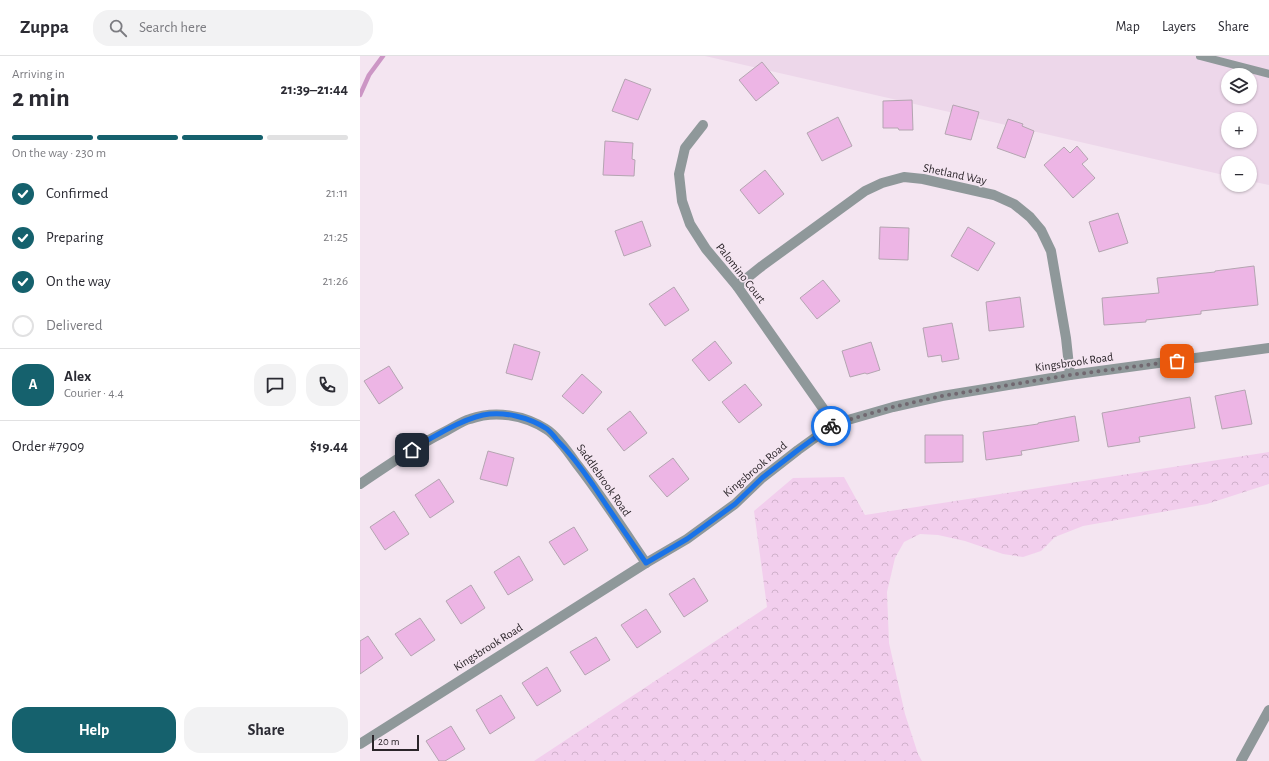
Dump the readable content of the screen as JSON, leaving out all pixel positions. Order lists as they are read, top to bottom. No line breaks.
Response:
{"streets":{"street":["Shetland Way","Palomino Court","Kingsbrook Road","Saddlebrook Road"]},"crossings":[["Shetland Way","Palomino Court"],["Shetland Way","Kingsbrook Road"],["Palomino Court","Kingsbrook Road"],["Kingsbrook Road","Saddlebrook Road"]],"scale_bar":"20 m","page":{"header":"Zuppa","search":"Search here","nav":["Map","Layers","Share"],"heading":["2 min","Arriving in","21:39–21:44"],"panel":["Alex","Courier · 4.4","Order #7909","$19.44"],"map_buttons":["+","−"],"bar":"On the way · 230 m","list":[["Confirmed","21:11"],["Preparing","21:25"],["On the way","21:26"],"Delivered"],"round":"A","buttons":["Help","Share"],"scale":"20 m"}}
